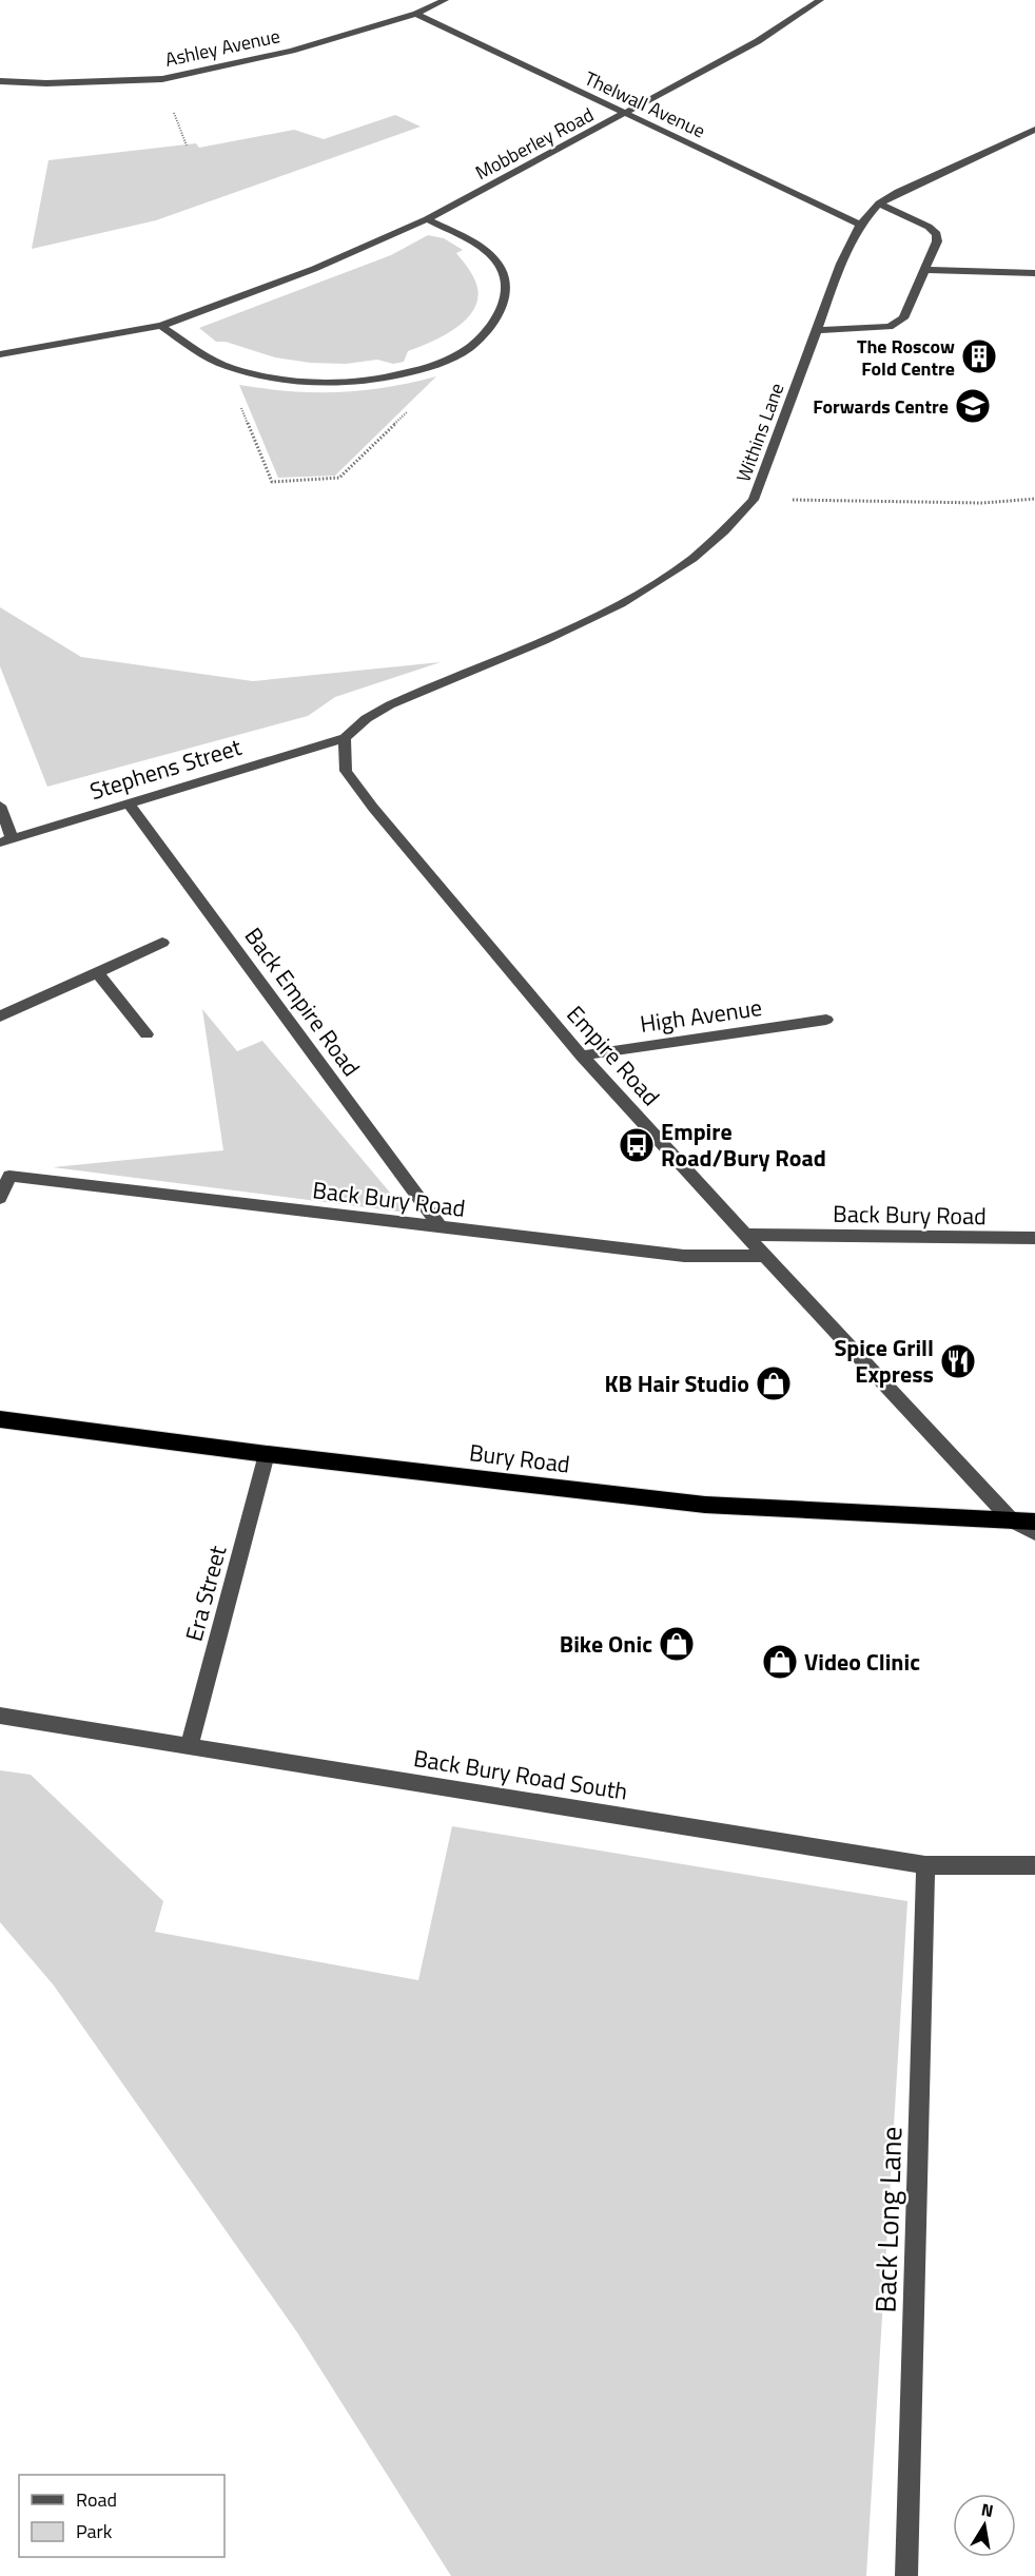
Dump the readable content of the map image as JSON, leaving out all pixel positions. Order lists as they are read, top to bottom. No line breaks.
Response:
{"streets":{"highway":["Bury Road"],"street":["Ashley Avenue","Thelwall Avenue","Mobberley Road","Withins Lane","Stephens Street","Back Empire Road","High Avenue","Empire Road","Back Bury Road","Era Street","Back Bury Road South","Back Long Lane"]},"crossings":[["Ashley Avenue","Thelwall Avenue"],["Thelwall Avenue","Mobberley Road"],["Thelwall Avenue","Withins Lane"],["Withins Lane","Stephens Street"],["Withins Lane","Empire Road"],["Stephens Street","Back Empire Road"],["Stephens Street","Empire Road"],["Back Empire Road","Back Bury Road"],["High Avenue","Empire Road"],["Empire Road","Back Bury Road"],["Empire Road","Bury Road"],["Bury Road","Era Street"],["Era Street","Back Bury Road South"],["Back Bury Road South","Back Long Lane"]],"places":{"building":["The Roscow Fold Centre"],"school or university":["Forwards Centre"],"bus stop":["Empire Road/Bury Road"],"restaurant":["Spice Grill Express"],"shop":["KB Hair Studio","Bike Onic","Video Clinic"]},"legend":["Road","Park"],"north":"top"}
